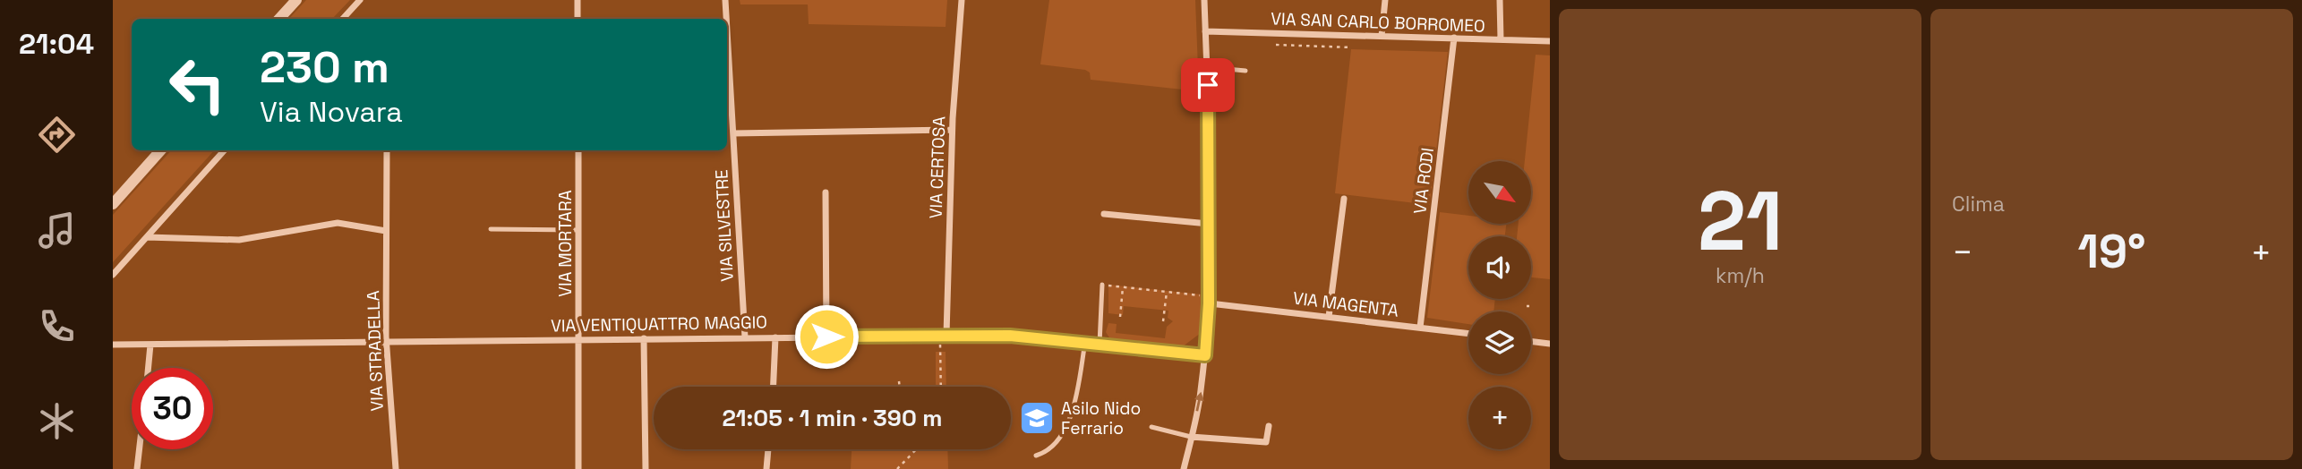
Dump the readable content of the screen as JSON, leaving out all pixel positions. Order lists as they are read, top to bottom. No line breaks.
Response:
{"streets":{"street":["VIA SAN CARLO BORROMEO","VIA CERTOSA","VIA RODI","VIA SILVESTRE","VIA MORTARA","VIA MAGENTA","VIA VENTIQUATTRO MAGGIO","VIA STRADELLA"]},"crossings":[["VIA SAN CARLO BORROMEO","VIA RODI"],["VIA CERTOSA","VIA VENTIQUATTRO MAGGIO"],["VIA RODI","VIA MAGENTA"],["VIA SILVESTRE","VIA VENTIQUATTRO MAGGIO"],["VIA MORTARA","VIA VENTIQUATTRO MAGGIO"],["VIA VENTIQUATTRO MAGGIO","VIA STRADELLA"]],"places":{"school or university":["Asilo Nido Ferrario"]},"north":"bottom right","page":{"tabs":"21:04","tile":[["21","km/h"],"Clima"],"turn":["230 m","Via Novara"],"map_buttons":"+","heat":["−","19°","+"],"limit":"30","trip":"21:05 · 1 min · 390 m"}}
